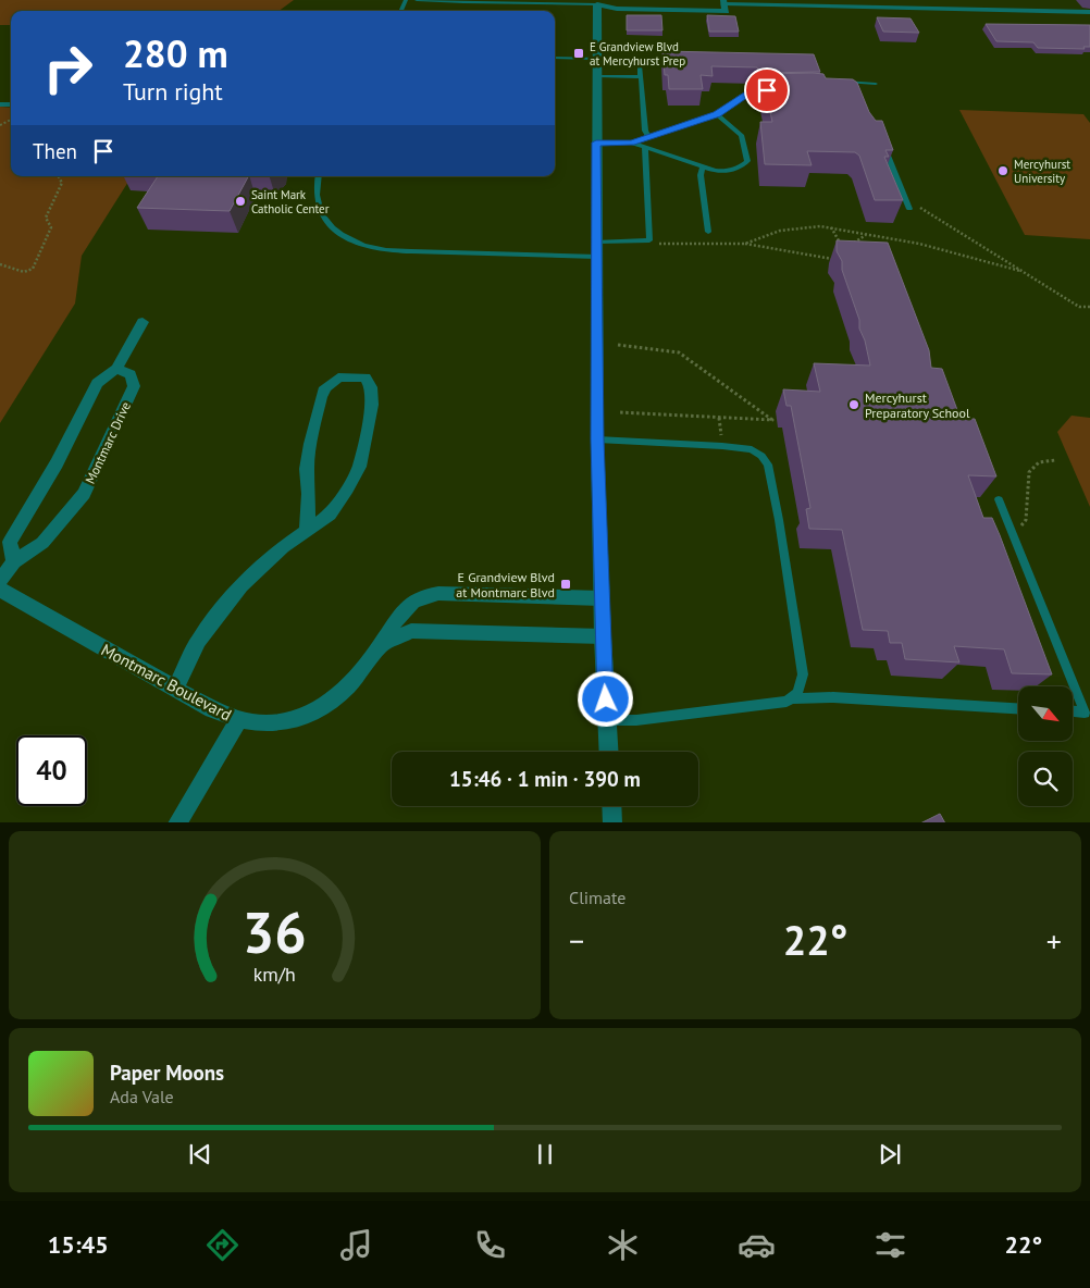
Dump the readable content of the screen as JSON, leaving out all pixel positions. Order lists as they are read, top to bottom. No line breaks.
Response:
{"streets":{"street":["Montmarc Drive","Montmarc Boulevard"]},"places":{"transit":["E Grandview Blvd at Mercyhurst Prep","E Grandview Blvd at Montmarc Blvd"],"other":["Mercyhurst University","Saint Mark Catholic Center","Mercyhurst Preparatory School"]},"north":"bottom right","page":{"turn":["280 m","Turn right"],"then":"Then","limit":"40","trip":"15:46 · 1 min · 390 m","tile":"Climate","heat":["−","22°","+"],"song":["Paper Moons","Ada Vale"],"tabs":["15:45","22°"],"gauge":["36","km/h"]}}
